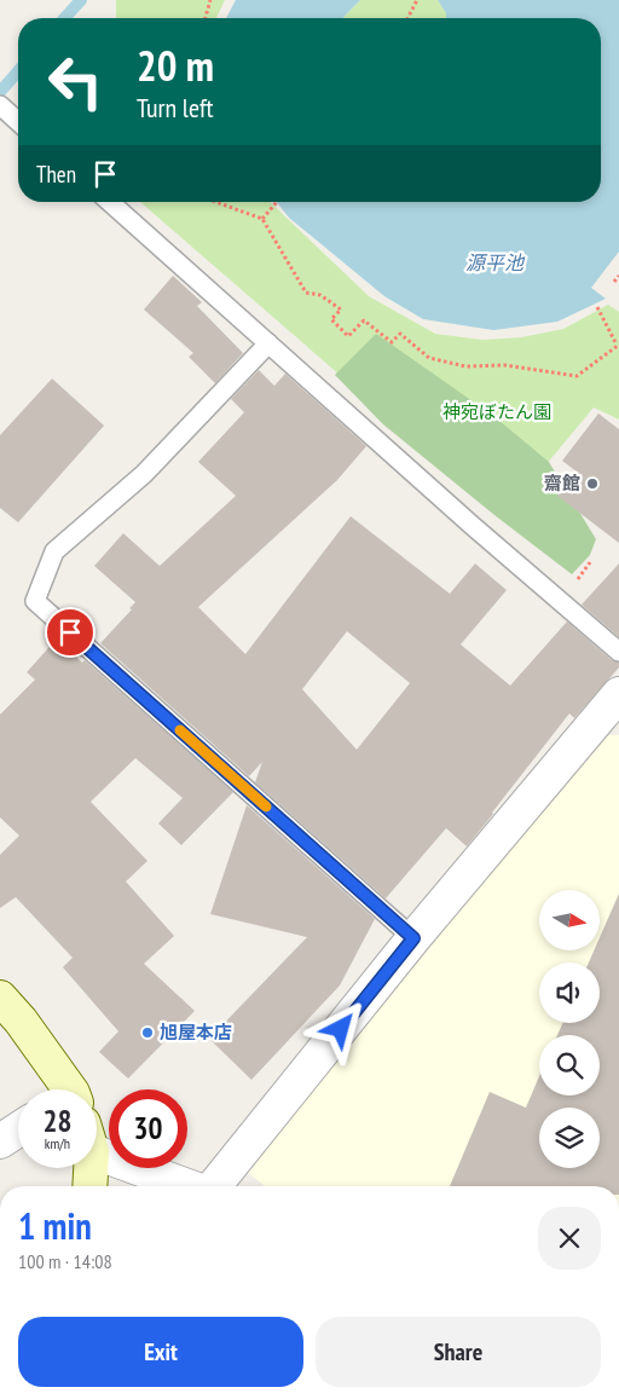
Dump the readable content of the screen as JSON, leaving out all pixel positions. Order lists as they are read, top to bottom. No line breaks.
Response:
{"water":["源平池"],"parks":["神宛ぼたん園"],"places":["齋館","旭屋本店"],"north":"right","page":{"turn":["20 m","Turn left"],"then":"Then","speed":"28 km/h","limit":"30","heading":["1 min","100 m · 14:08"],"buttons":["Exit","Share"]}}
